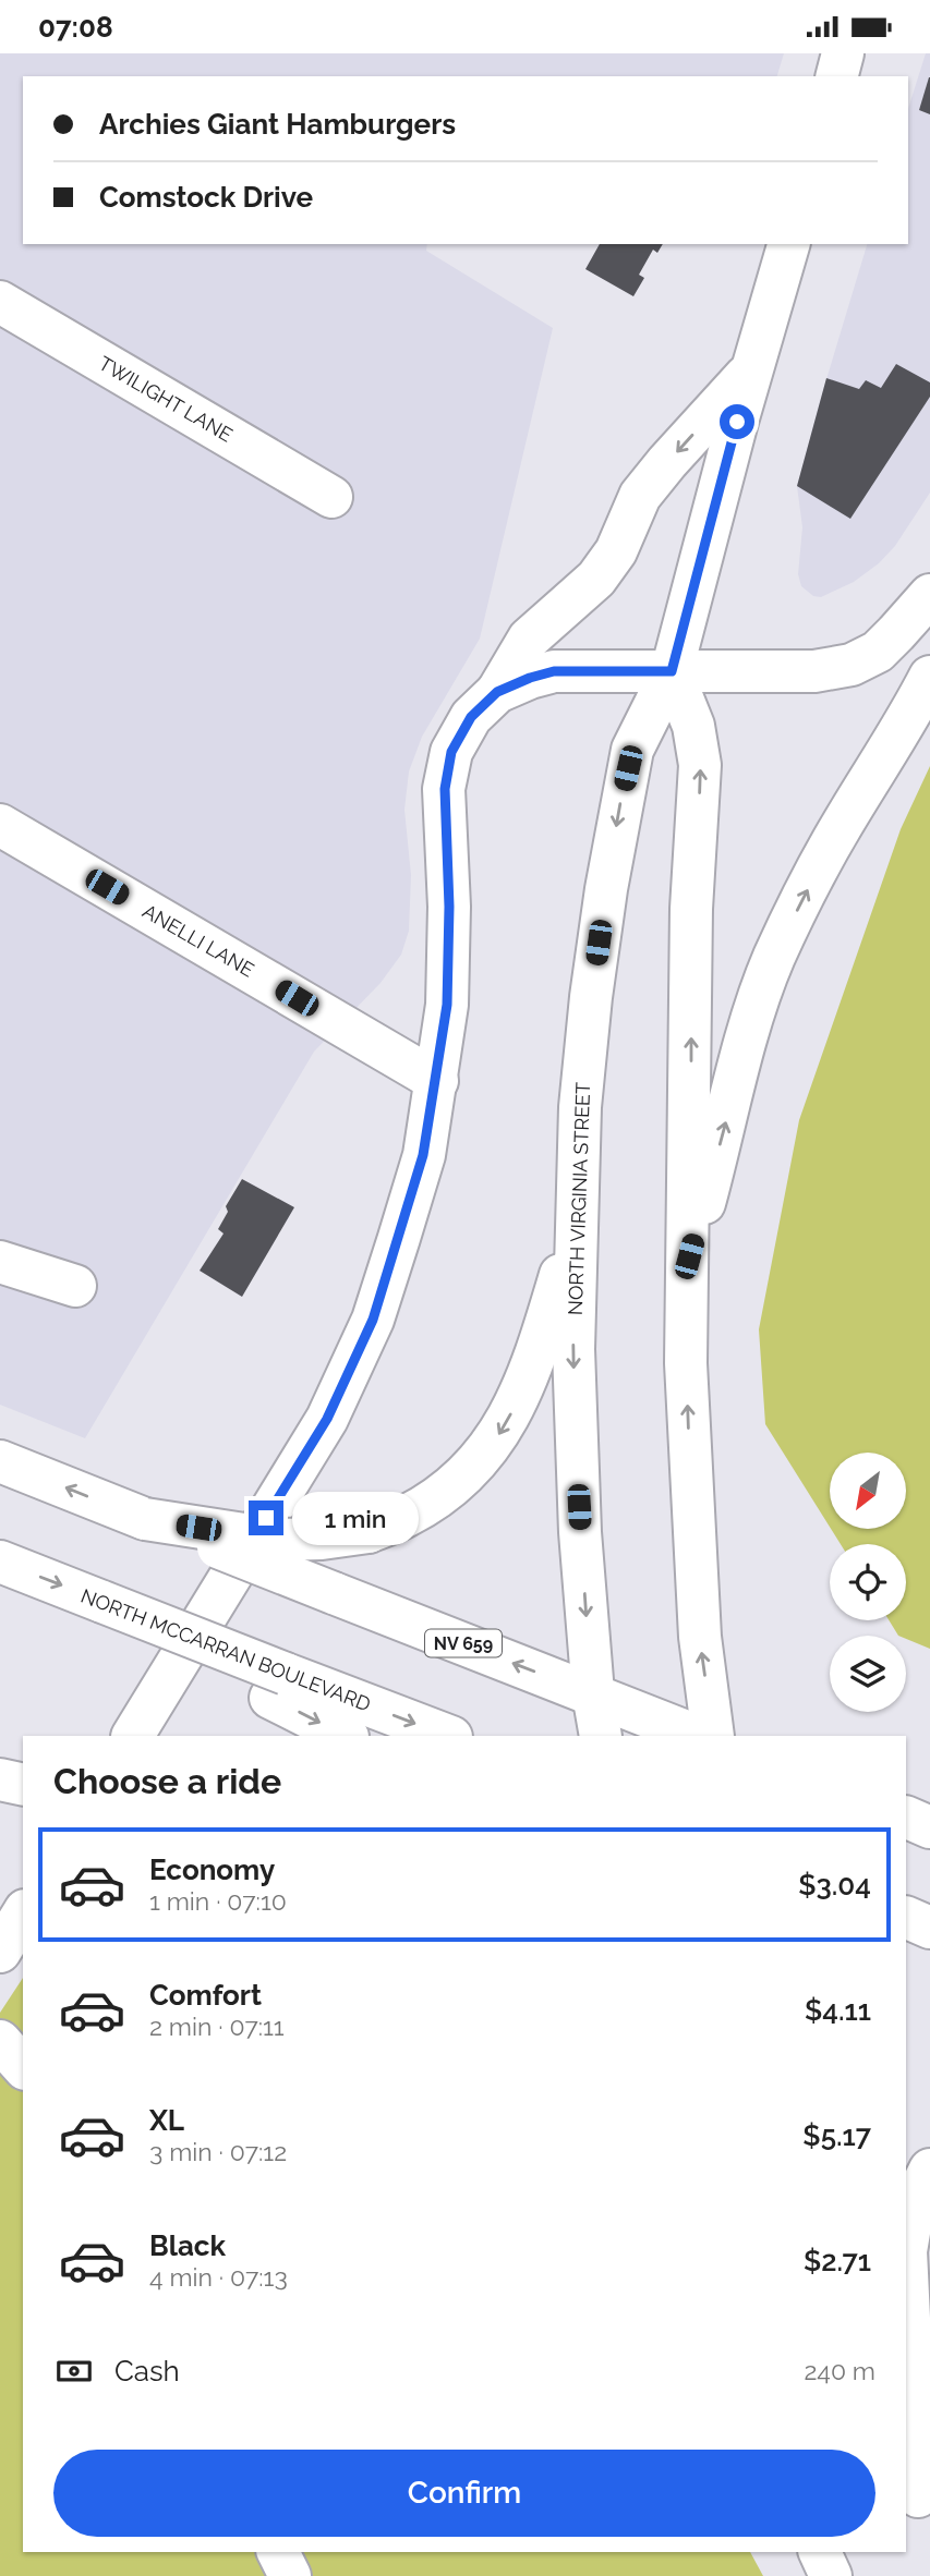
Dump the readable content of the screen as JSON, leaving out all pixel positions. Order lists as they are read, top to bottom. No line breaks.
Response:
{"streets":{"main road":["TWILIGHT LANE","ANELLI LANE","NORTH VIRGINIA STREET","NV 659","NORTH MCCARRAN BOULEVARD"]},"crossings":[["NORTH VIRGINIA STREET","NV 659"]],"north":"bottom left","page":{"status":"07:08","banner":["Archies Giant Hamburgers","Comstock Drive"],"bubble":"1 min","heading":"Choose a ride","list":[{"name":"Economy","note":"1 min · 07:10","value":"$3.04"},{"name":"Comfort","note":"2 min · 07:11","value":"$4.11"},{"name":"XL","note":"3 min · 07:12","value":"$5.17"},{"name":"Black","note":"4 min · 07:13","value":"$2.71"}],"pay":["Cash","240 m"],"buttons":"Confirm"}}
